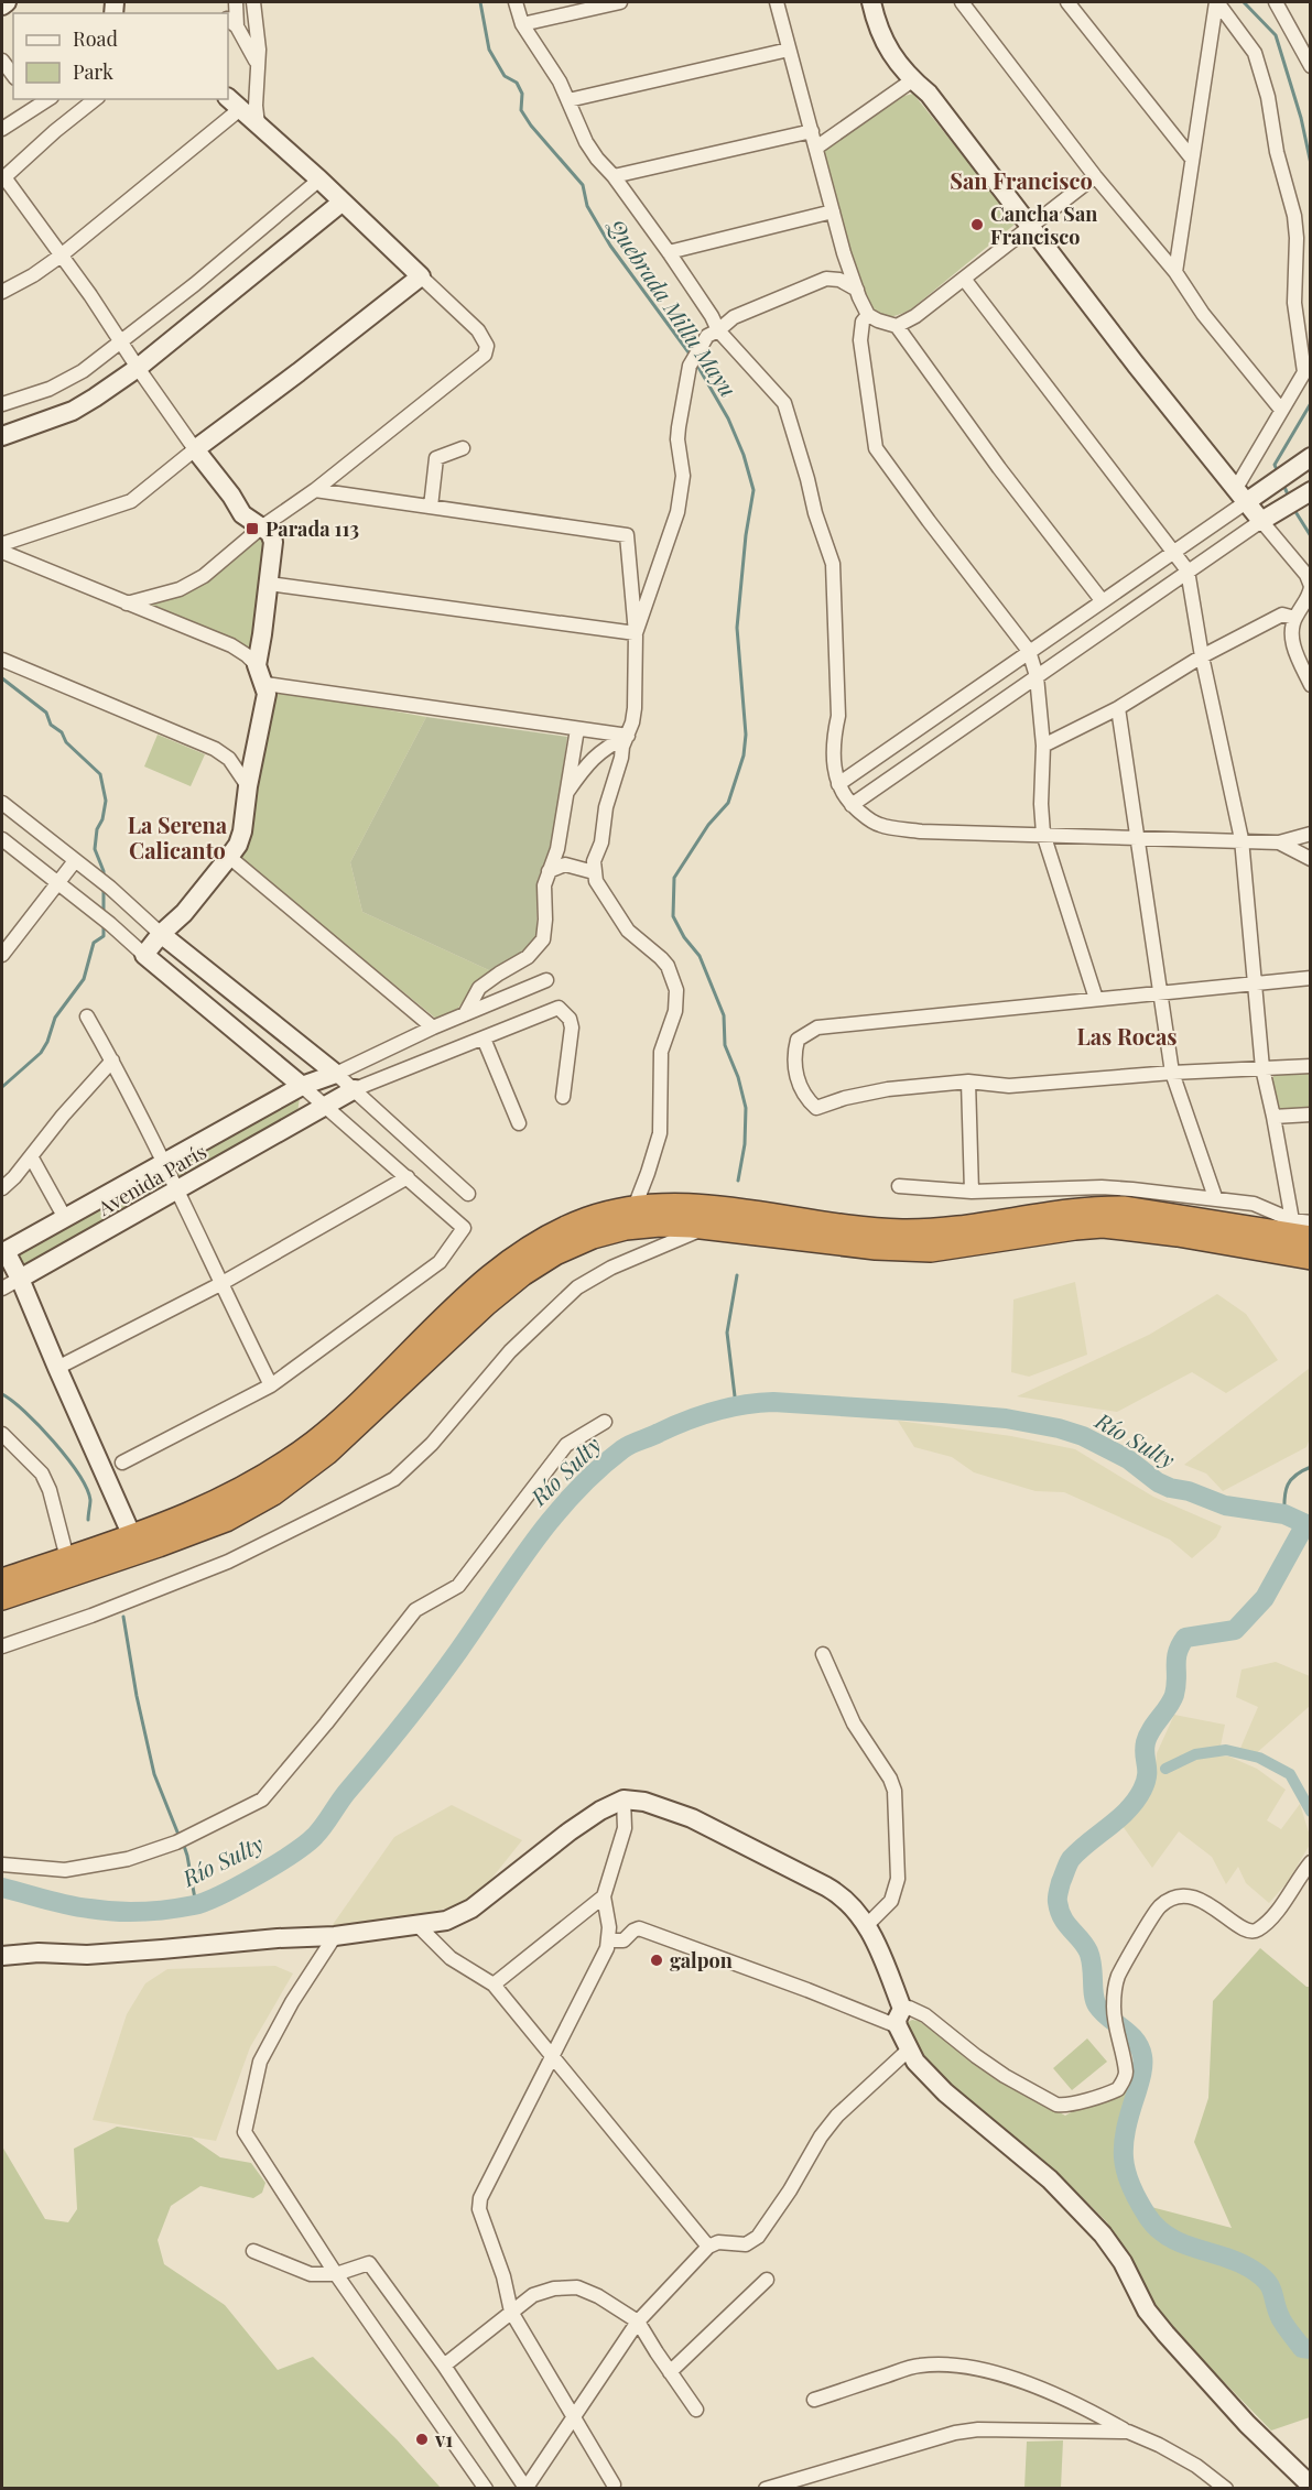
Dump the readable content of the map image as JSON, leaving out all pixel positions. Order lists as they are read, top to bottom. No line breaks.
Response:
{"streets":{"street":["Avenida París"]},"districts":["San Francisco","La Serena Calicanto","Las Rocas"],"water":["Quebrada Millu Mayu","Río Sulty"],"places":{"other":["Cancha San Francisco","galpon","v1"],"transit":["Parada 113"]},"legend":["Road","Park"]}
